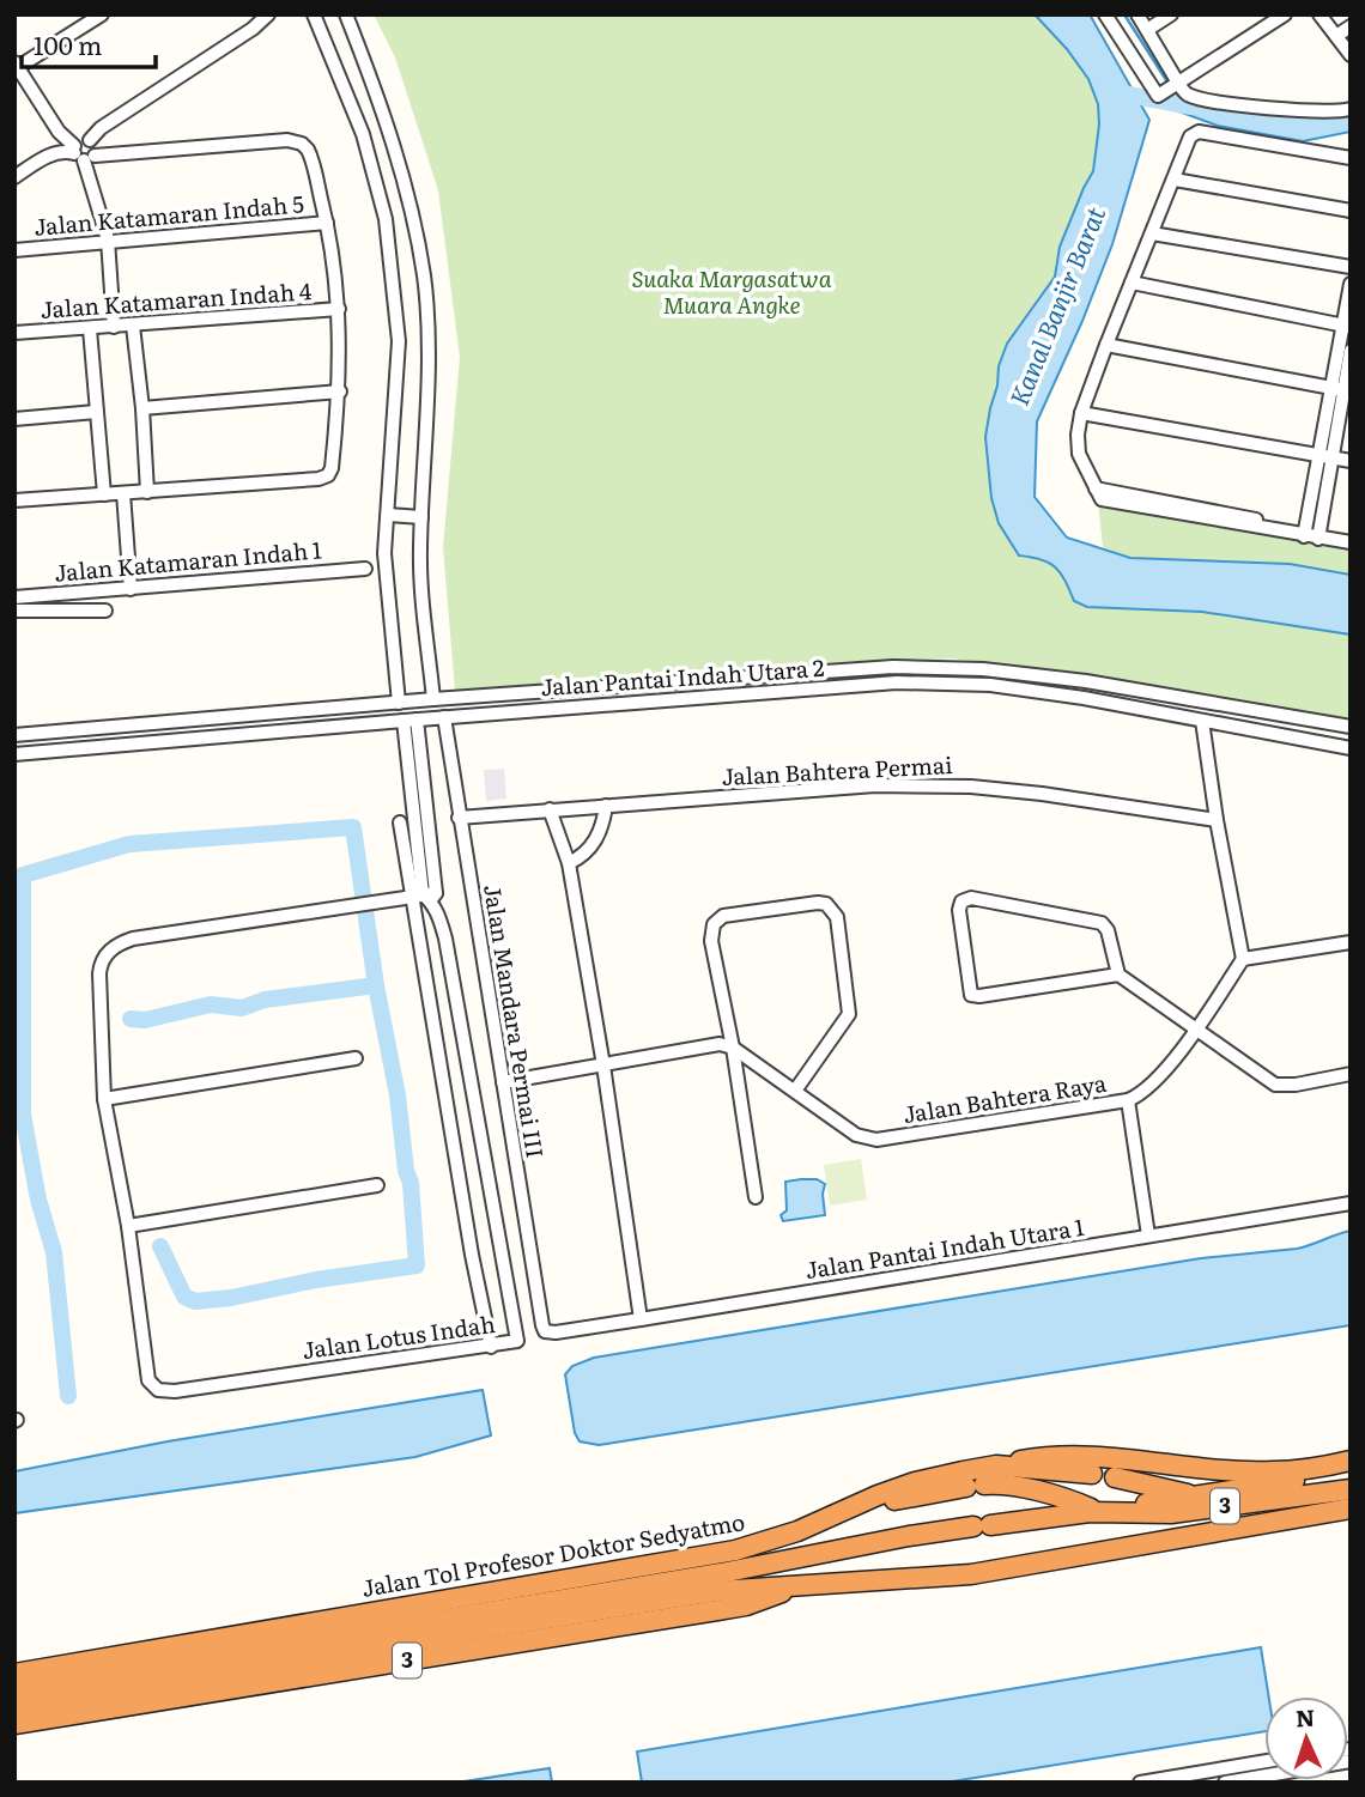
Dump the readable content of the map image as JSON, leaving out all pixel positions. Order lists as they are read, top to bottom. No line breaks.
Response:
{"streets":{"highway":["3","Jalan Tol Profesor Doktor Sedyatmo"],"street":["Jalan Katamaran Indah 5","Jalan Katamaran Indah 4","Jalan Katamaran Indah 1","Jalan Pantai Indah Utara 2","Jalan Bahtera Permai","Jalan Mandara Permai III","Jalan Bahtera Raya","Jalan Pantai Indah Utara 1","Jalan Lotus Indah"]},"crossings":[["Jalan Pantai Indah Utara 2","Jalan Mandara Permai III"],["Jalan Pantai Indah Utara 2","Jalan Lotus Indah"],["Jalan Bahtera Permai","Jalan Mandara Permai III"],["Jalan Mandara Permai III","Jalan Pantai Indah Utara 1"]],"water":["Kanal Banjir Barat"],"parks":["Suaka Margasatwa Muara Angke"],"scale_bar":"100 m","north":"top"}
